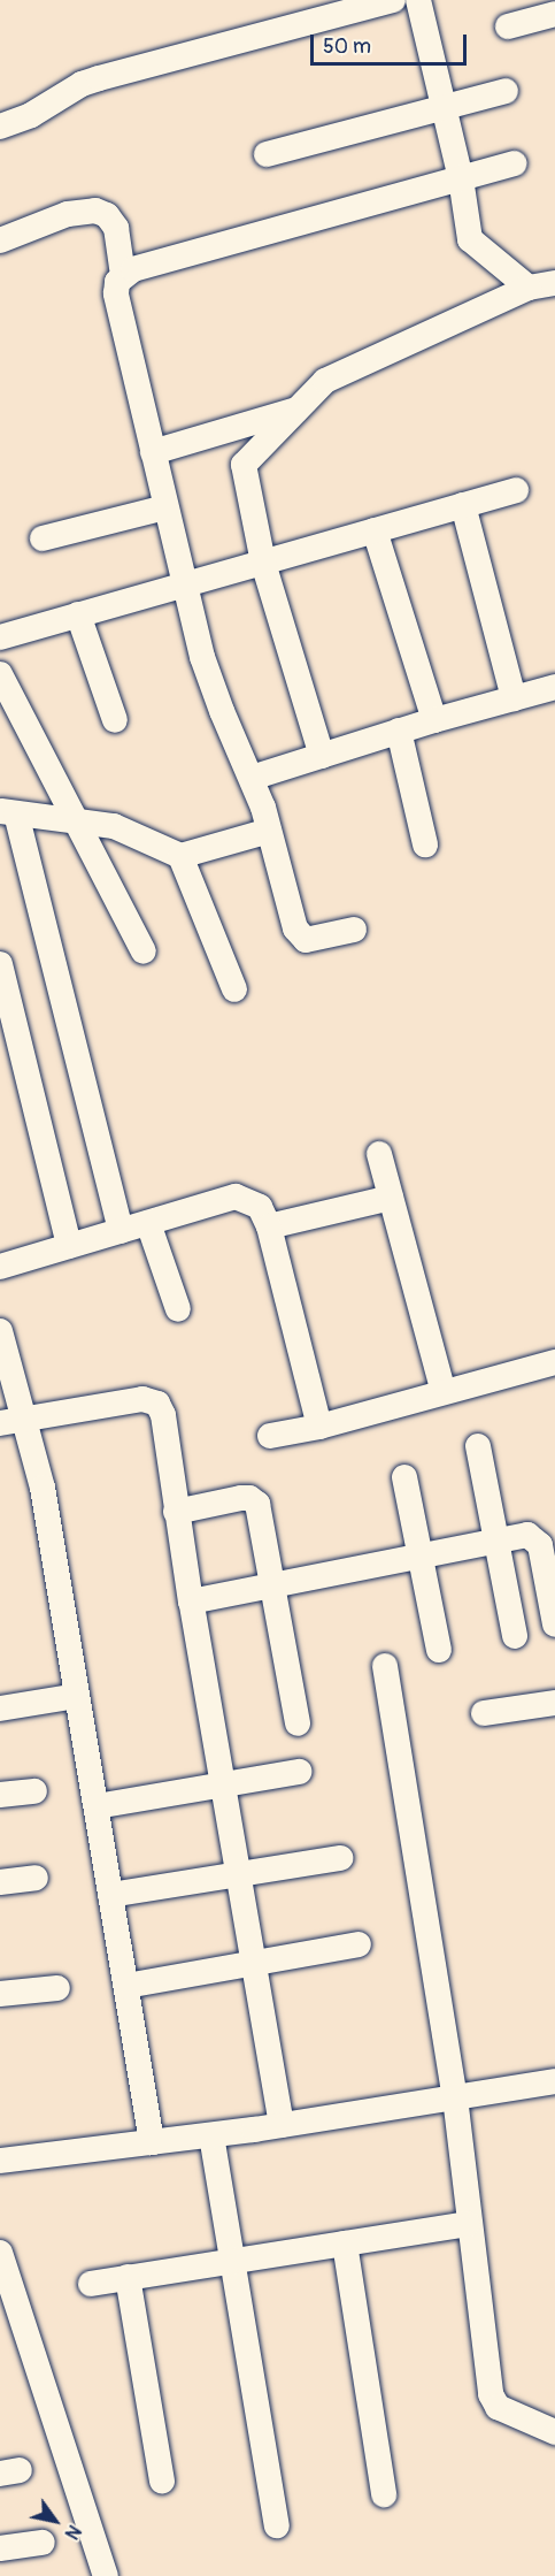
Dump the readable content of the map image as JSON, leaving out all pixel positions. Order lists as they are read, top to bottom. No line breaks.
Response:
{"scale_bar":"50 m","north":"bottom right"}
